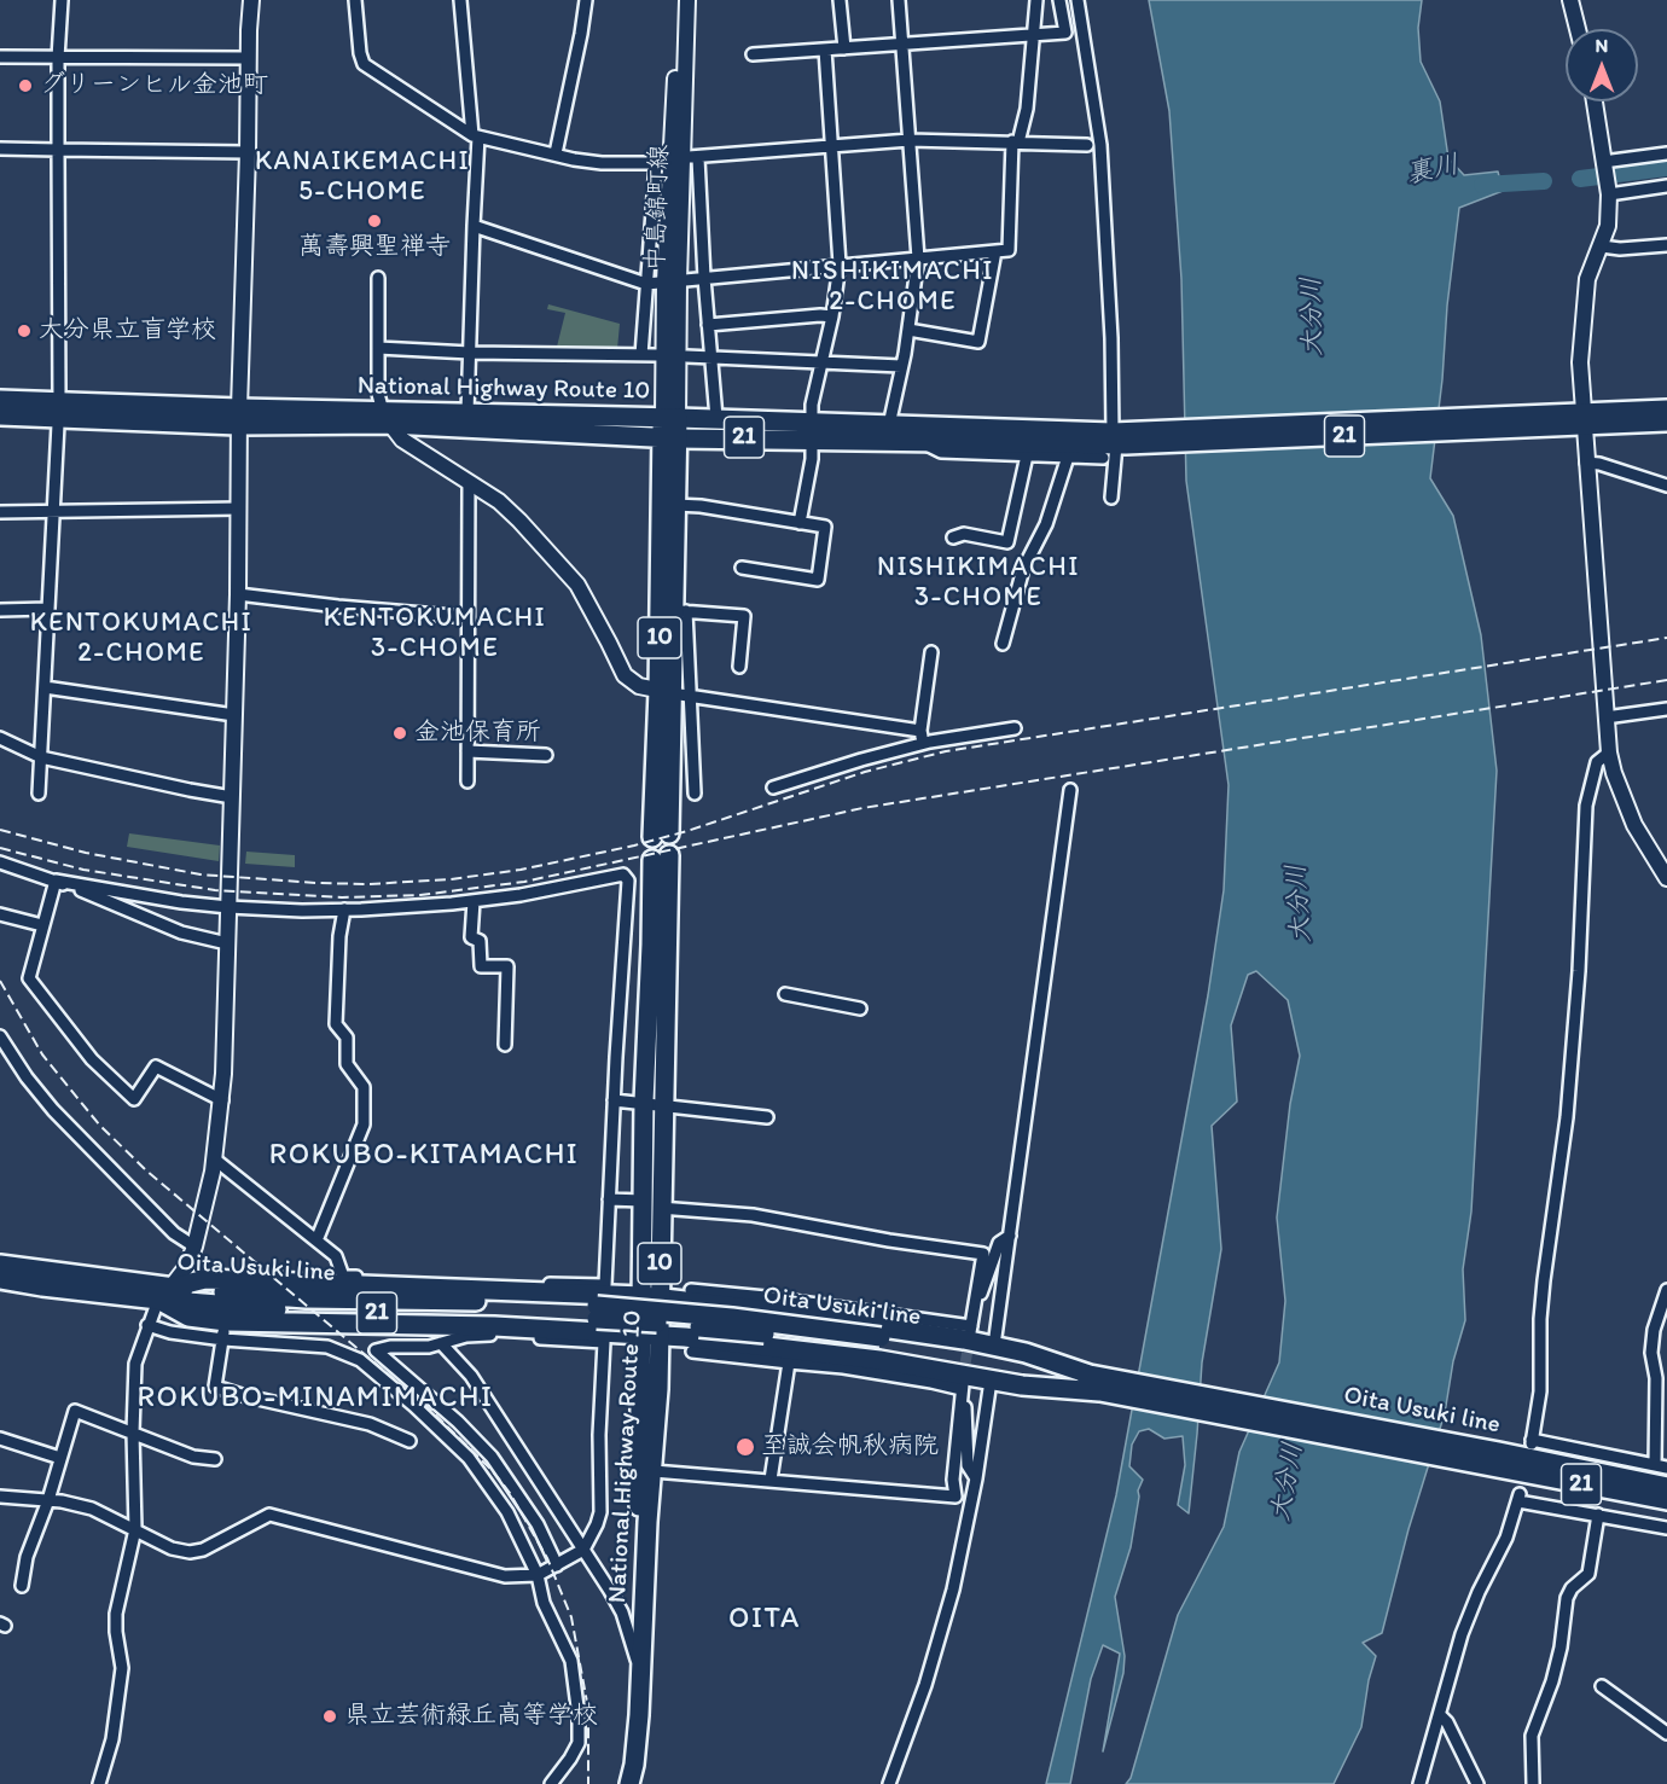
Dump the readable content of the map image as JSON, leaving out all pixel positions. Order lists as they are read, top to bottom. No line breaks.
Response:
{"streets":{"main road":["National Highway Route 10","21","10","Oita Usuki line"],"street":["中島錦町線"]},"crossings":[["中島錦町線","National Highway Route 10"],["中島錦町線","21"],["National Highway Route 10","21"],["National Highway Route 10","10"]],"districts":["KANAIKEMACHI 5-CHOME","NISHIKIMACHI 2-CHOME","NISHIKIMACHI 3-CHOME","KENTOKUMACHI 3-CHOME","KENTOKUMACHI 2-CHOME","ROKUBO-KITAMACHI","ROKUBO-MINAMIMACHI","OITA"],"water":["裏川","大分川"],"places":["グリーンヒル金池町","萬壽興聖禅寺","大分県立盲学校","金池保育所","至誠会帆秋病院","県立芸術緑丘高等学校"],"north":"top"}
